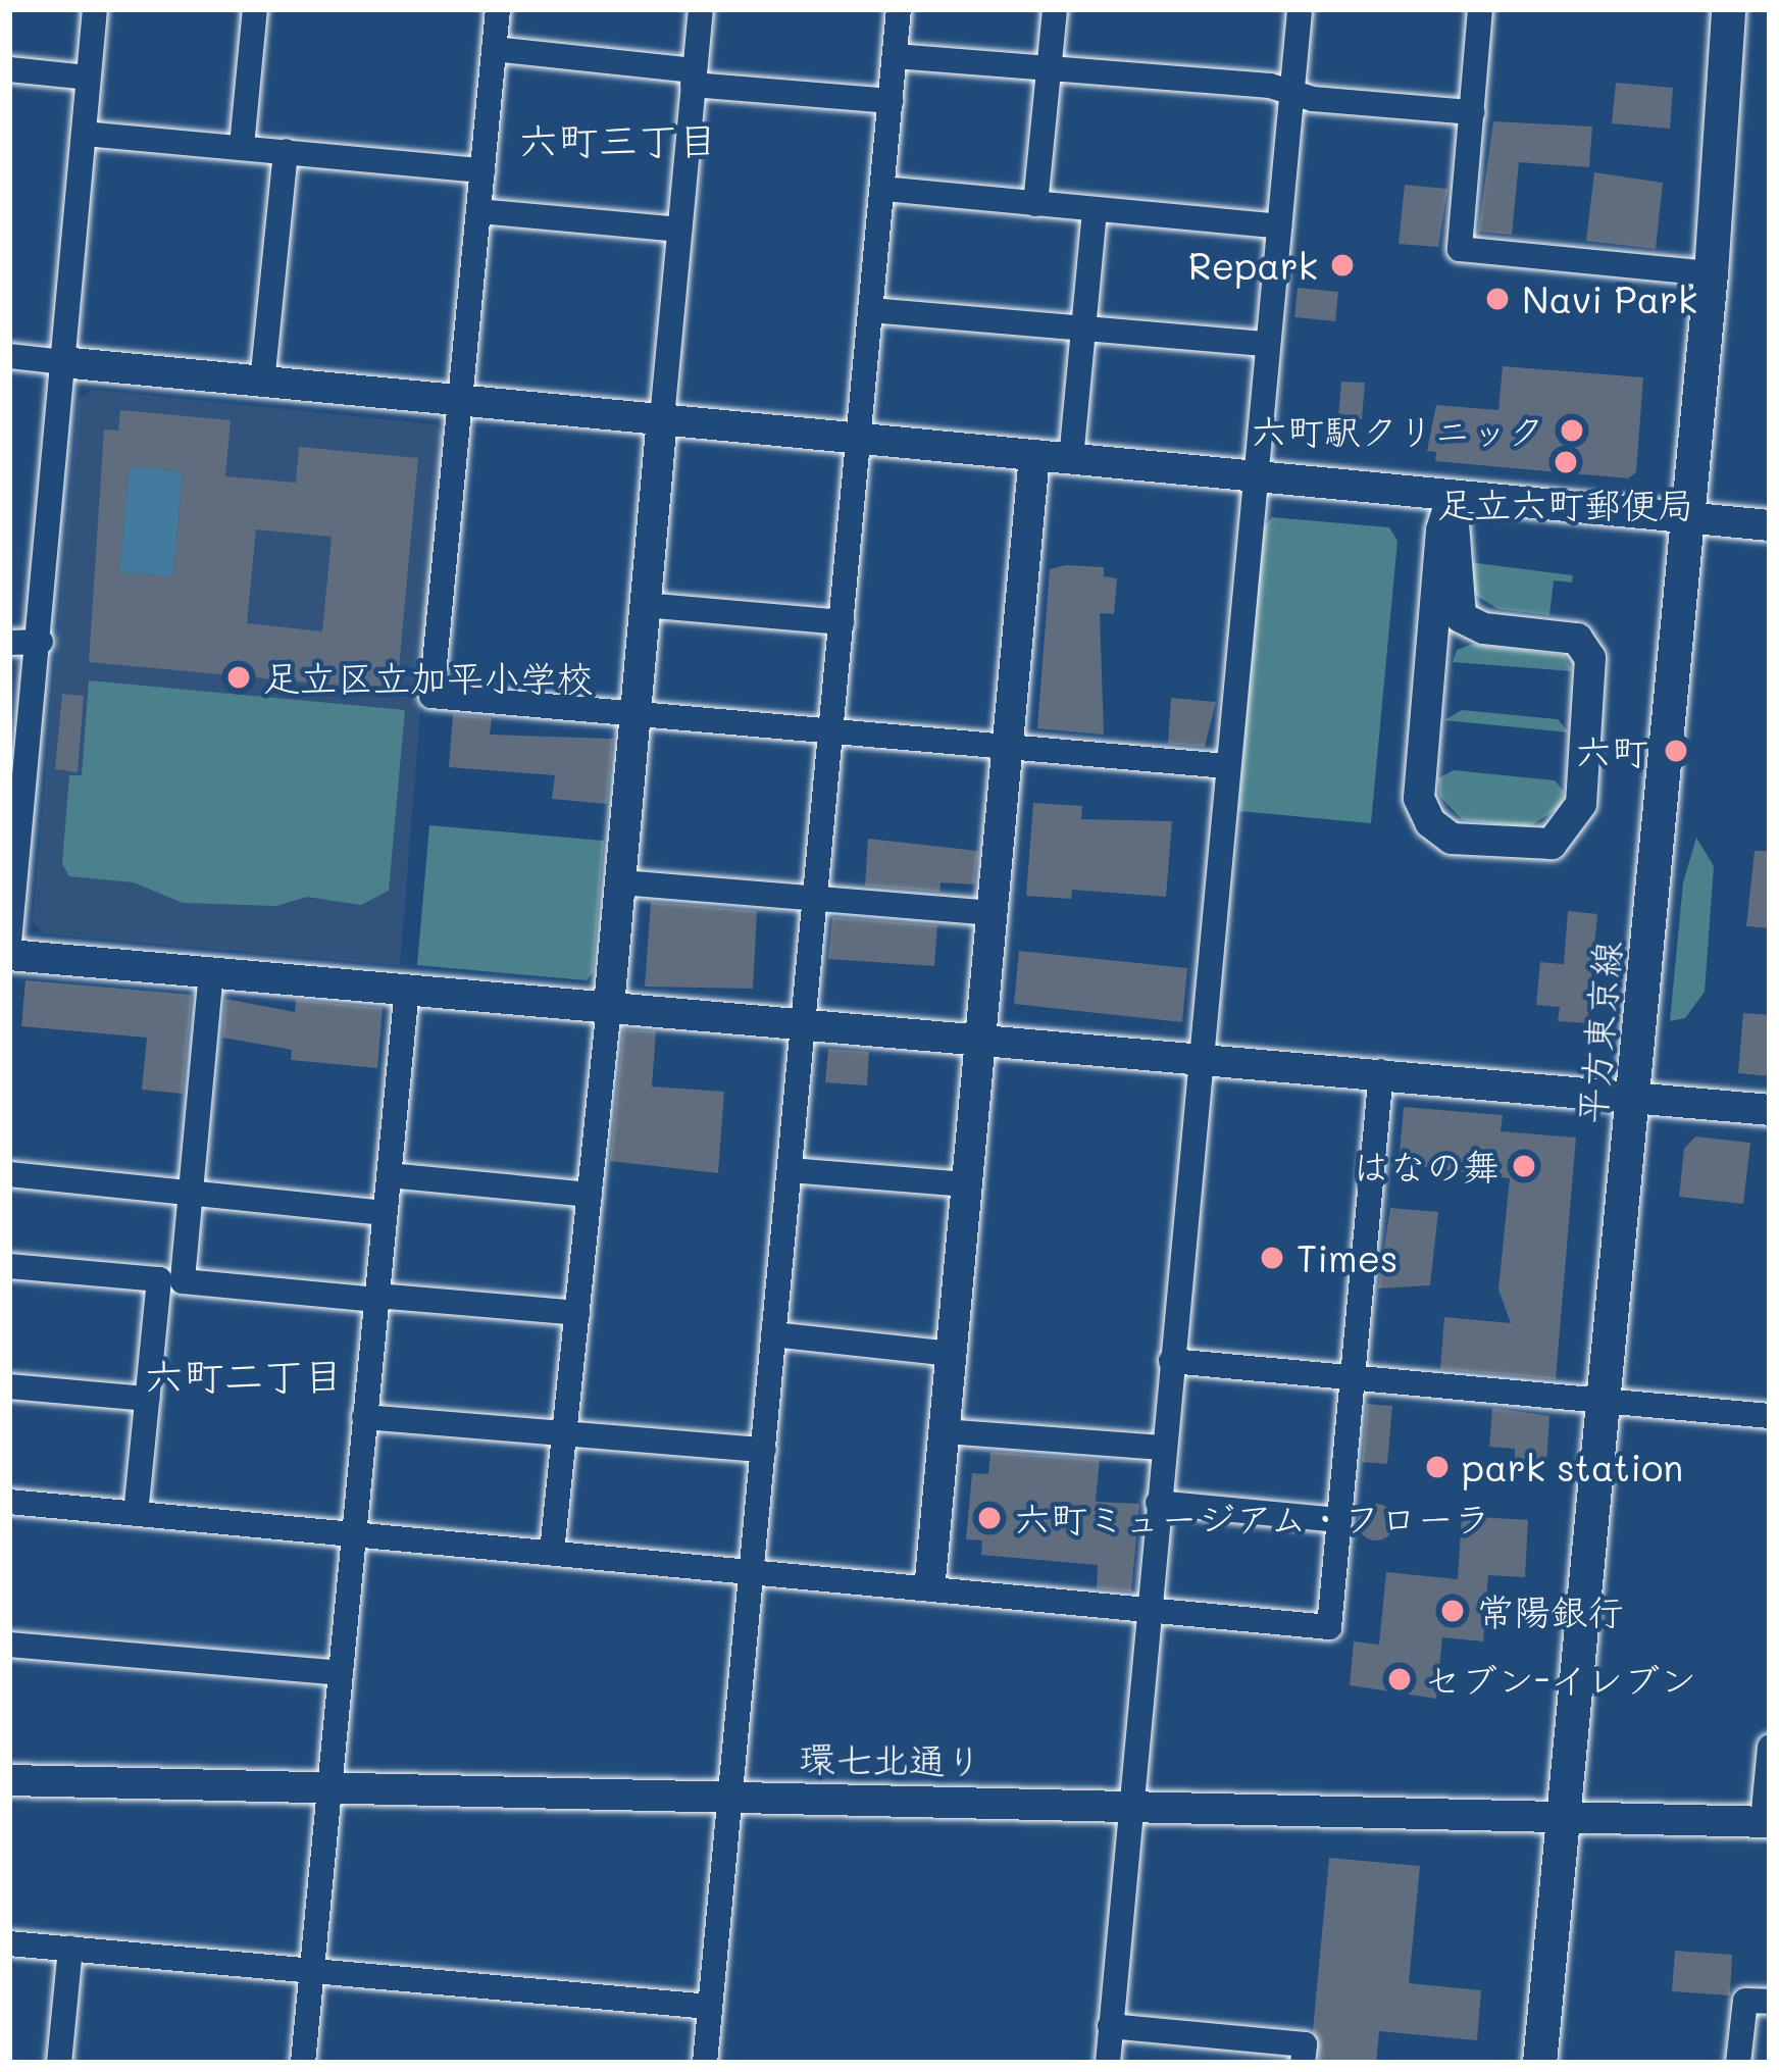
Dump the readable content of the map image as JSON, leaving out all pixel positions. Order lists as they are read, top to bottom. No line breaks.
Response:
{"streets":{"main road":["平方東京線"],"street":["環七北通り"]},"crossings":[["平方東京線","環七北通り"]],"districts":["六町三丁目","六町二丁目"],"places":["Repark","Navi Park","六町駅クリニック","足立六町郵便局","足立区立加平小学校","六町","はなの舞","Times","park station","六町ミュージアム・フローラ","常陽銀行","セブン-イレブン"]}
